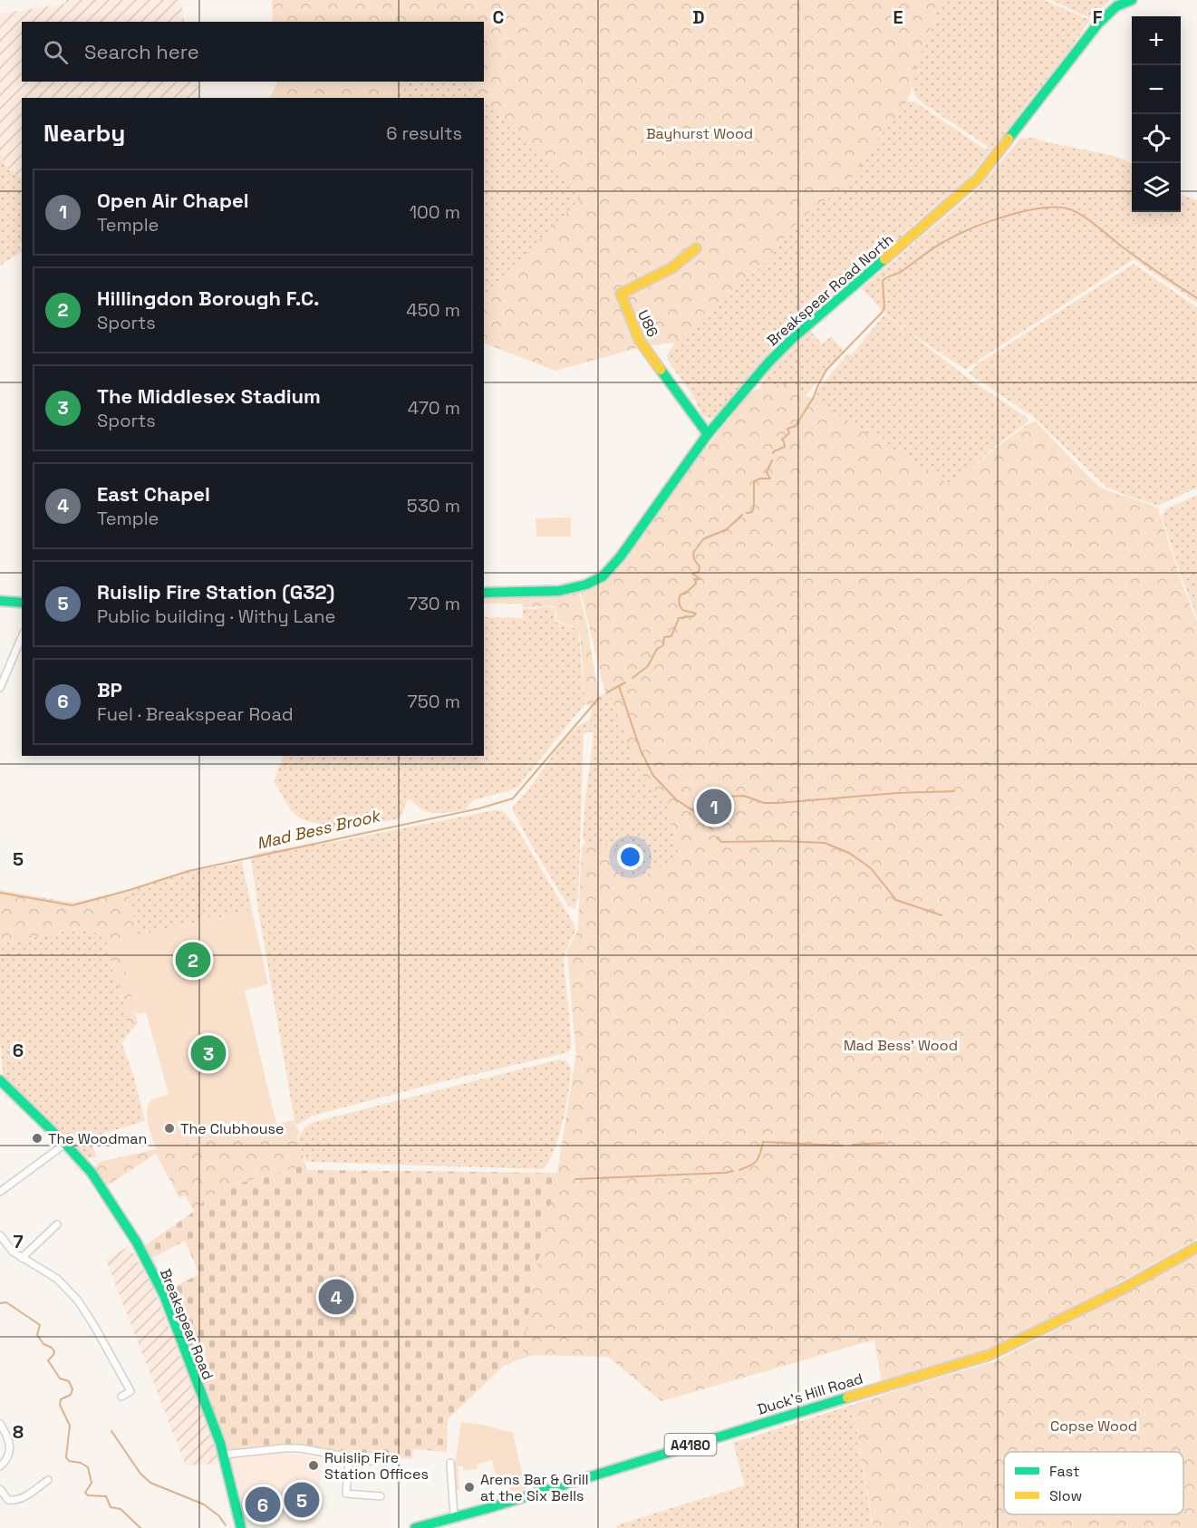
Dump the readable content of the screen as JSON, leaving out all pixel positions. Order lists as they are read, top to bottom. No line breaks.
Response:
{"streets":{"street":["Breakspear Road North","U86","Breakspear Road","Duck's Hill Road","A4180"]},"crossings":[["Breakspear Road North","U86"]],"water":["Mad Bess Brook"],"parks":["Bayhurst Wood","Mad Bess' Wood","Copse Wood"],"places":["The Clubhouse","The Woodman","Ruislip Fire Station Offices","Arens Bar & Grill at the Six Bells"],"legend":["Fast","Slow"],"page":{"map_buttons":["+","−"],"search":"Search here","heading":["Nearby","6 results"],"list":[{"mark":"1","name":"Open Air Chapel","note":"Temple","value":"100 m"},{"mark":"2","name":"Hillingdon Borough F.C.","note":"Sports","value":"450 m"},{"mark":"3","name":"The Middlesex Stadium","note":"Sports","value":"470 m"},{"mark":"4","name":"East Chapel","note":"Temple","value":"530 m"},{"mark":"5","name":"Ruislip Fire Station (G32)","note":"Public building · Withy Lane","value":"730 m"},{"mark":"6","name":"BP","note":"Fuel · Breakspear Road","value":"750 m"}],"pins":["1","2","3","4","5","6"]},"grid":{"columns":["C","D","E","F"],"rows":["5","6","7","8"]}}
